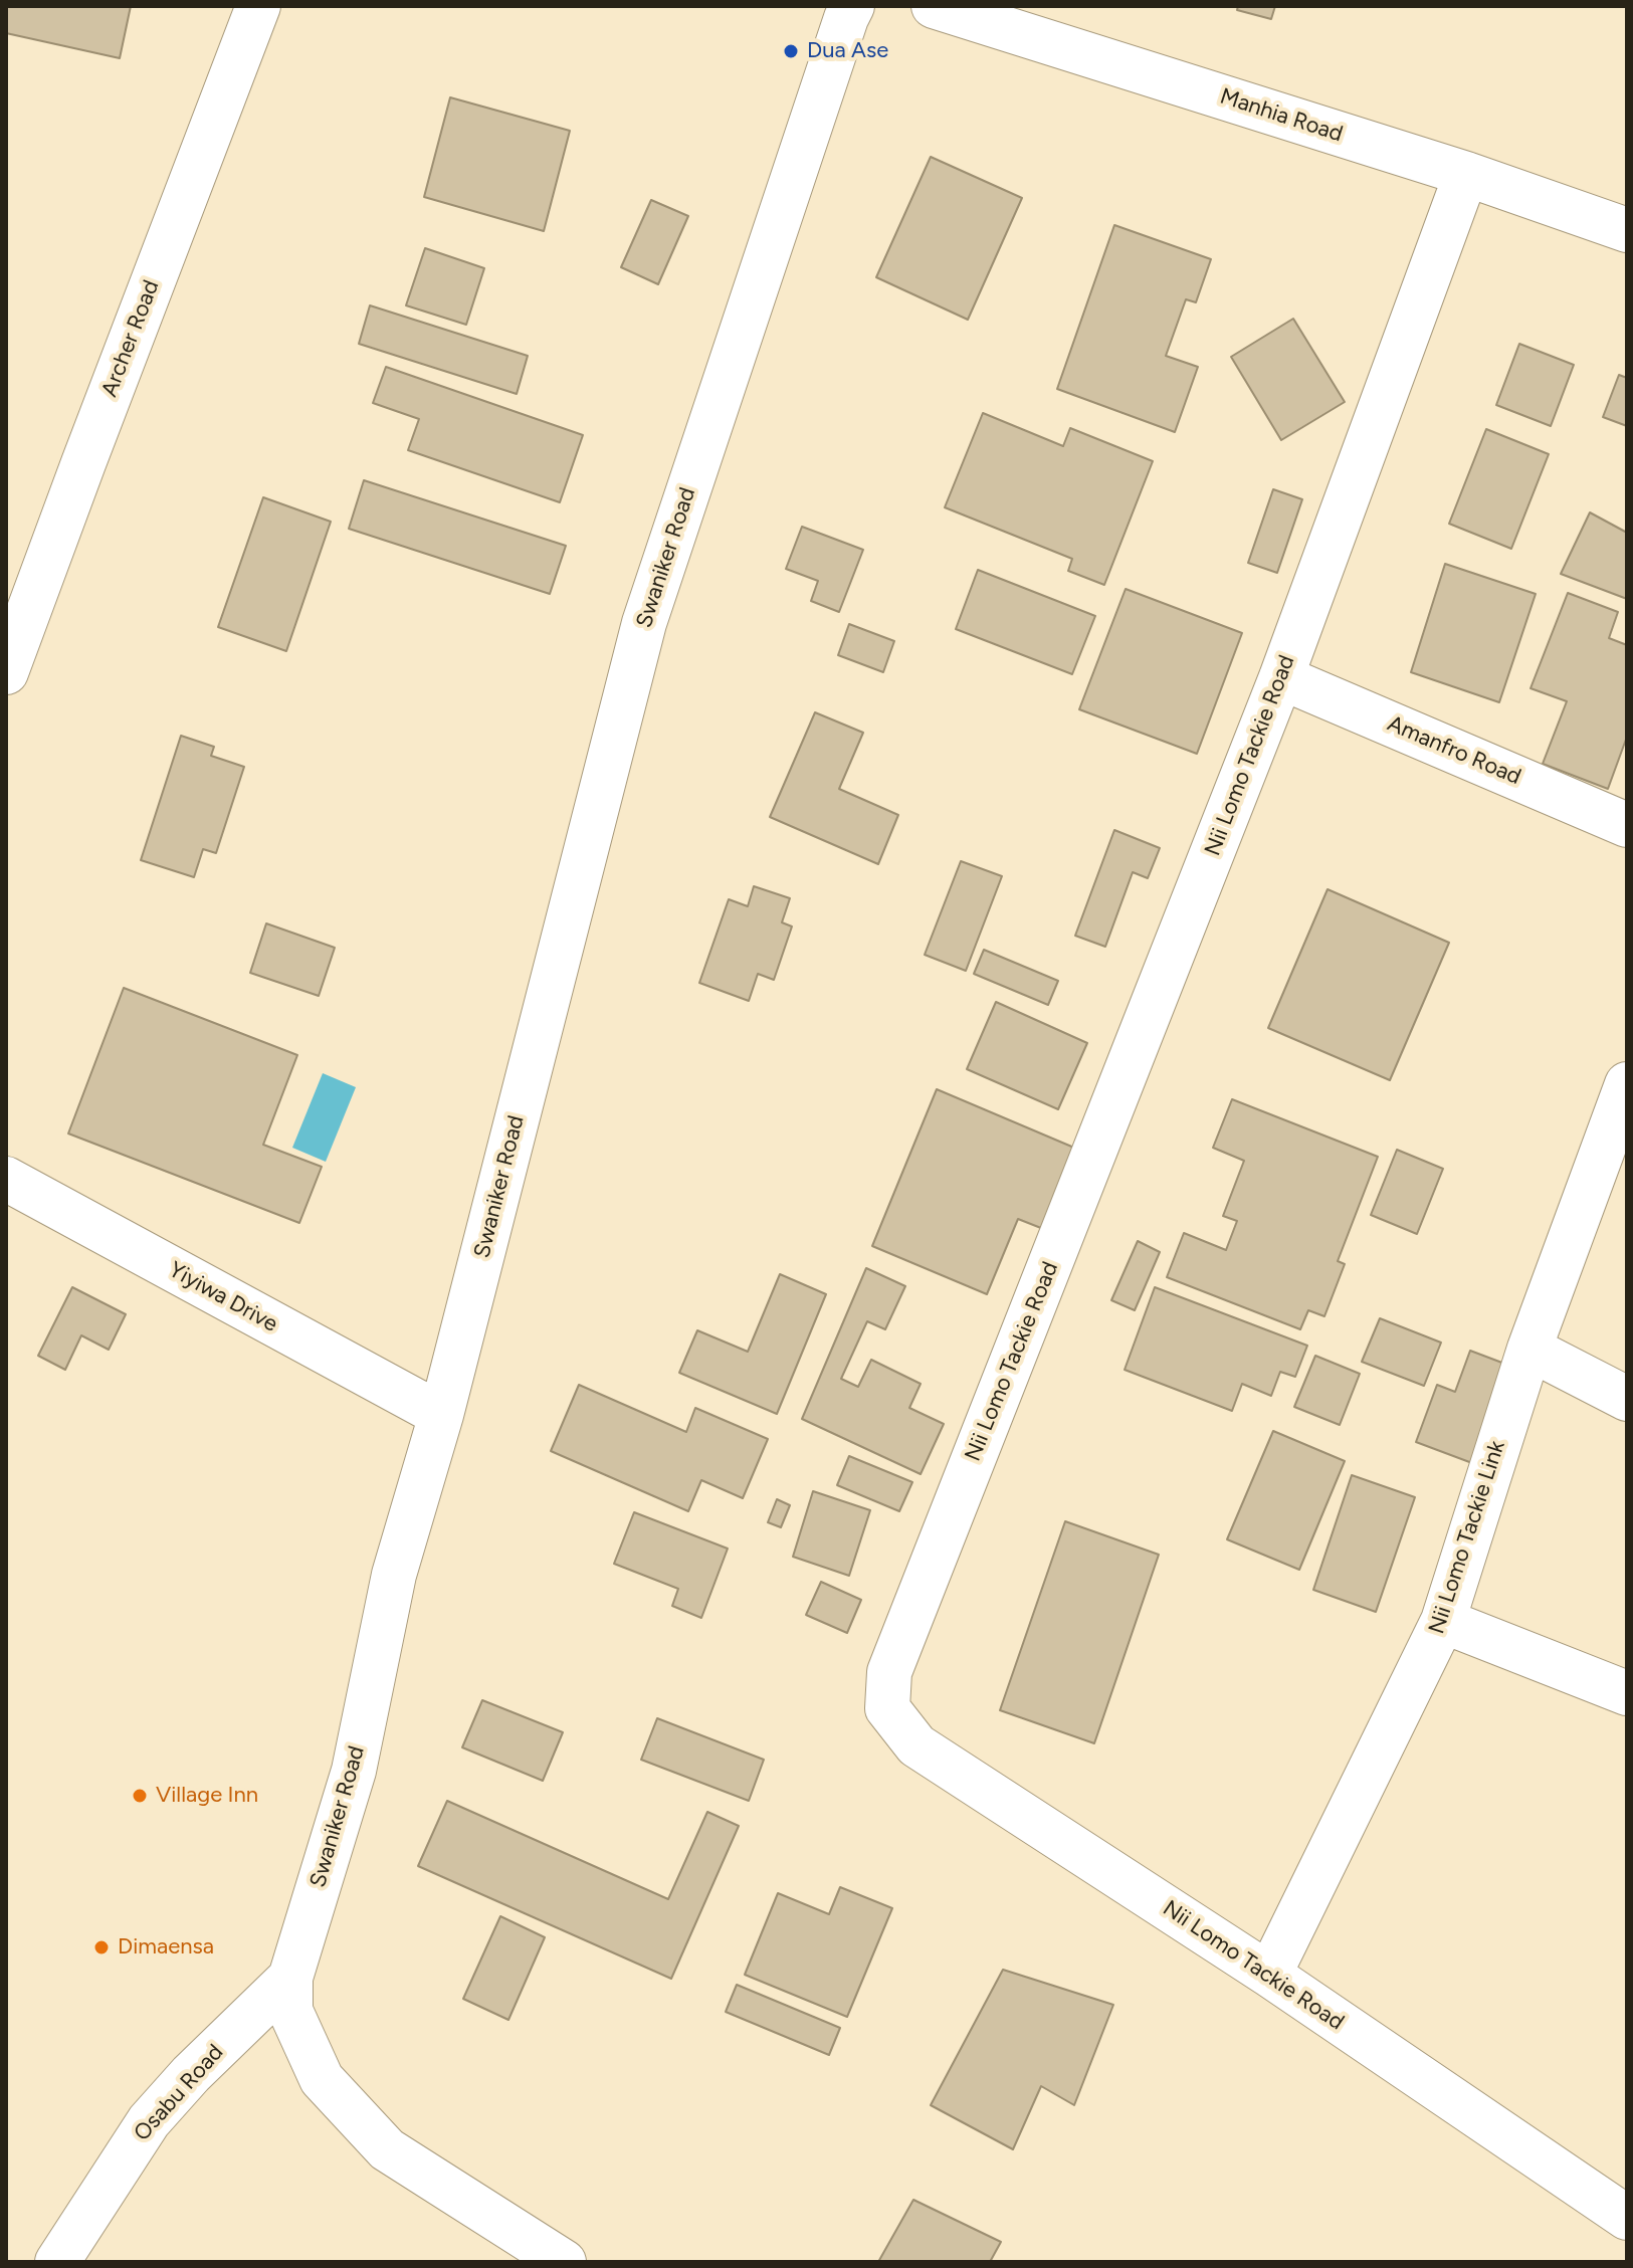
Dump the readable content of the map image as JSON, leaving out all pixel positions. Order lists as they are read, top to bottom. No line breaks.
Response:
{"streets":{"street":["Manhia Road","Archer Road","Swaniker Road","Amanfro Road","Nii Lomo Tackie Road","Yiyiwa Drive","Nii Lomo Tackie Link","Osabu Road"]},"crossings":[["Manhia Road","Nii Lomo Tackie Road"],["Swaniker Road","Yiyiwa Drive"],["Swaniker Road","Osabu Road"],["Amanfro Road","Nii Lomo Tackie Road"],["Nii Lomo Tackie Road","Nii Lomo Tackie Link"]],"places":["Dua Ase","Village Inn","Dimaensa"]}
